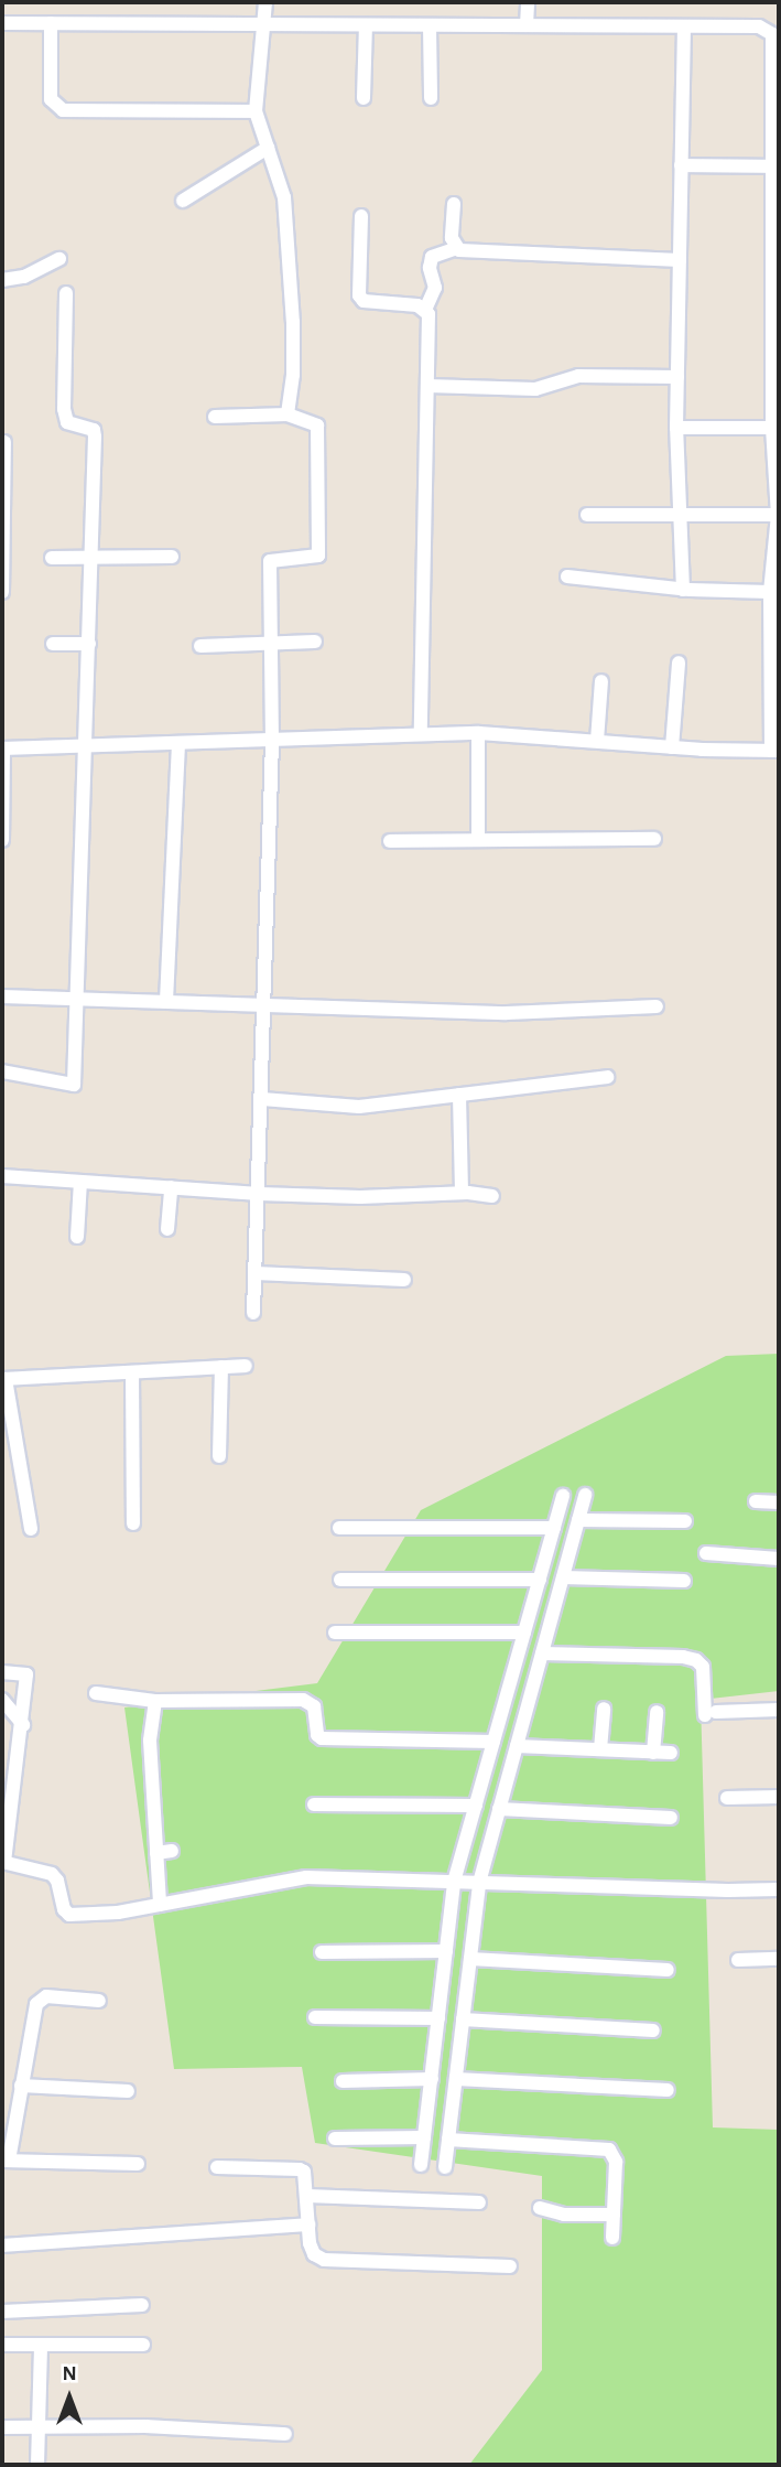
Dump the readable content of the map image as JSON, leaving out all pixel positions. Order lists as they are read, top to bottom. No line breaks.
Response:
{"north":"top"}
